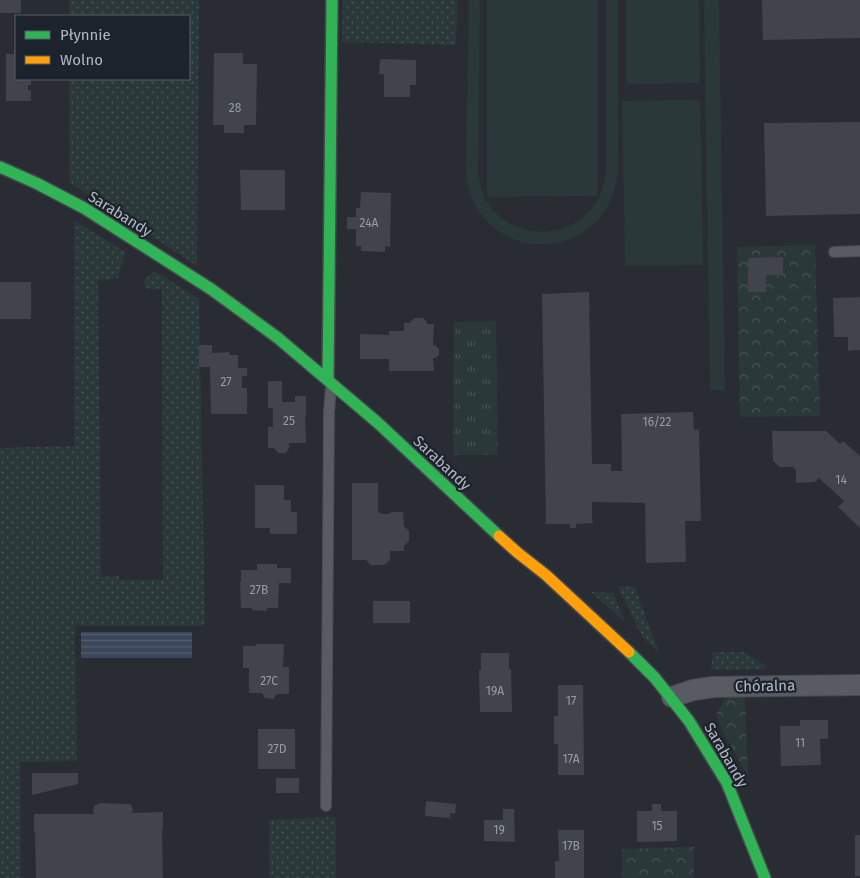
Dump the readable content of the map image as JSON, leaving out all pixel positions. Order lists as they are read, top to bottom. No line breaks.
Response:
{"streets":{"street":["Sarabandy","Chóralna"]},"crossings":[["Sarabandy","Chóralna"]],"house_numbers":["28","24A","27","25","16/22","14","27B","27C","19A","17","11","27D","17A","15","19","17B"],"legend":["Płynnie","Wolno"]}
